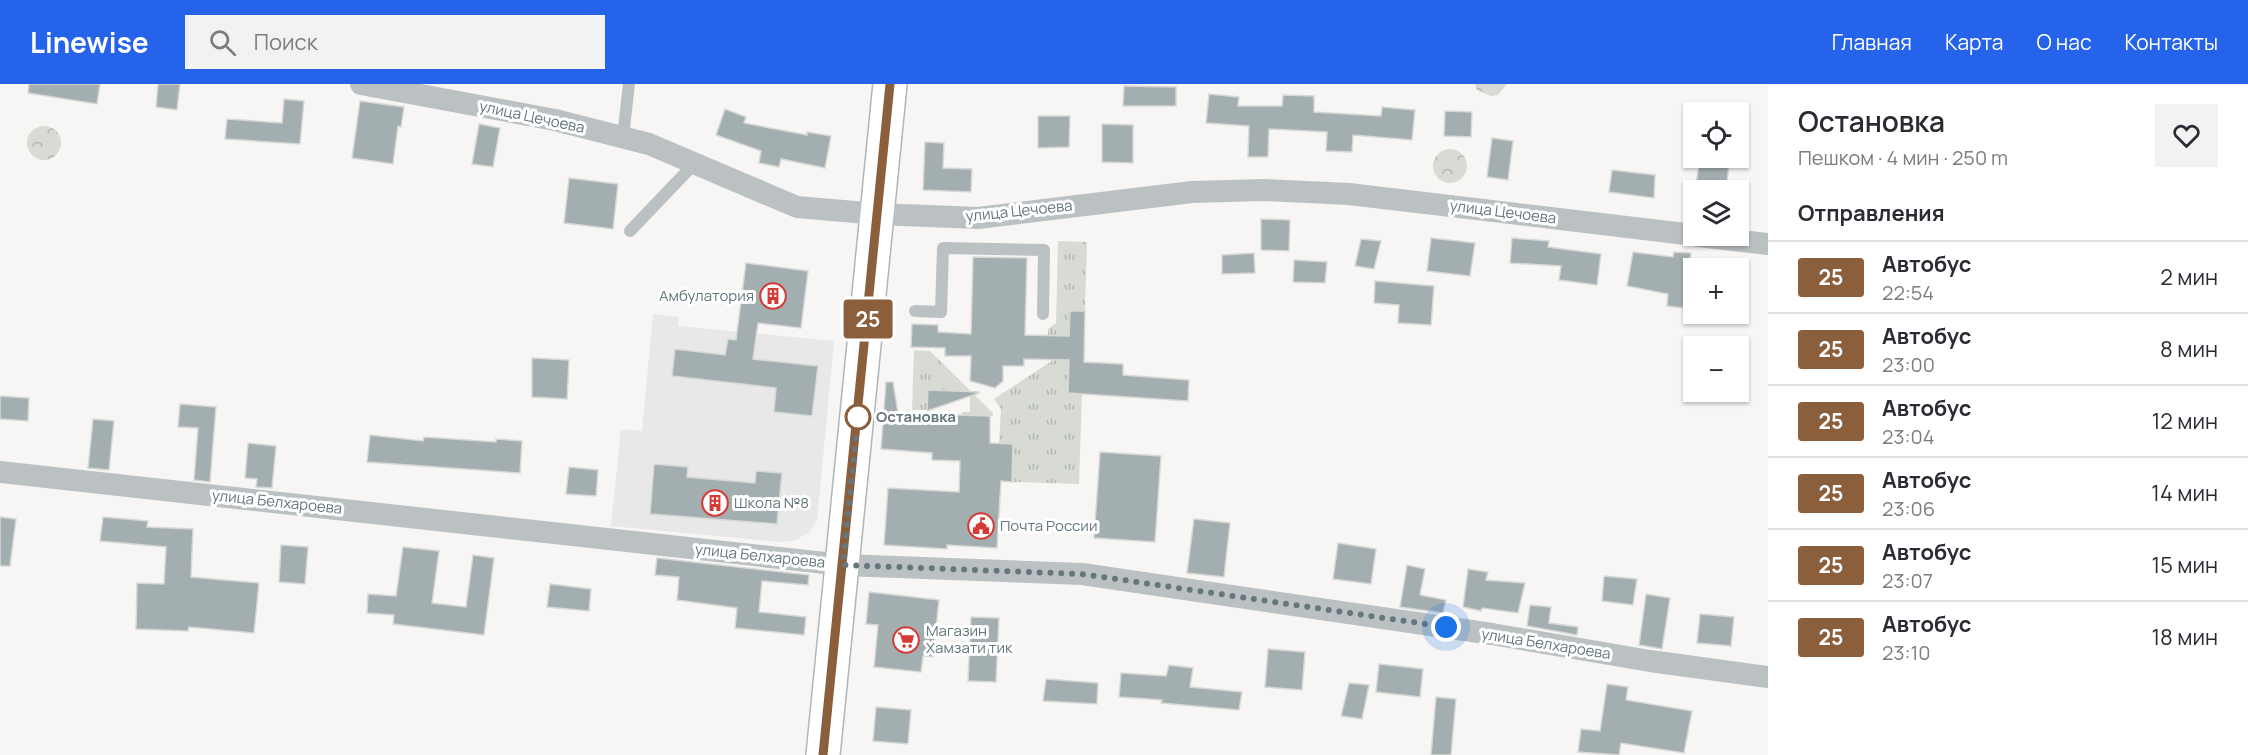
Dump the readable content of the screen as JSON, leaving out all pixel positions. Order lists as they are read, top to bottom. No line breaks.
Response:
{"streets":{"street":["улица Цечоева","улица Белхароева"]},"places":{"building":["Амбулатория","Школа №8"],"other":["Остановка"],"public building":["Почта России"],"supermarket":["Магазин Хамзати тик"]},"lines":["bus line 25"],"page":{"header":"Linewise","search":"Поиск","nav":["Главная","Карта","О нас","Контакты"],"on_map":"25","heading":[["Остановка","Пешком · 4 мин · 250 m"],"Отправления"],"map_buttons":["+","−"],"list":[{"mark":"25","name":"Автобус","note":"22:54","value":"2 мин"},{"mark":"25","name":"Автобус","note":"23:00","value":"8 мин"},{"mark":"25","name":"Автобус","note":"23:04","value":"12 мин"},{"mark":"25","name":"Автобус","note":"23:06","value":"14 мин"},{"mark":"25","name":"Автобус","note":"23:07","value":"15 мин"},{"mark":"25","name":"Автобус","note":"23:10","value":"18 мин"}]}}
